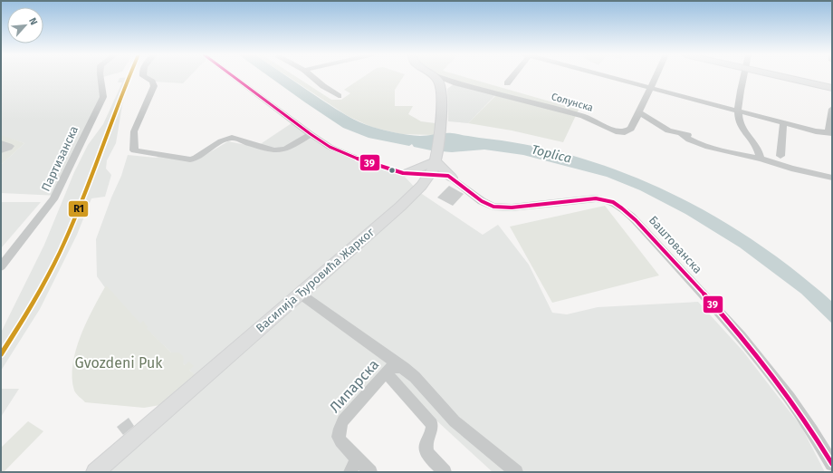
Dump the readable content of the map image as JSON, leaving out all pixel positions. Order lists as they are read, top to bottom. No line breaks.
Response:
{"streets":{"main road":["Василија Ђуровића Жарког"],"street":["Солунска","Партизанска","Баштованска","Липарска"]},"crossings":[["Баштованска","Василија Ђуровића Жарког"]],"water":["Toplica"],"parks":["Gvozdeni Puk"],"lines":["transit line R1","transit line 39"],"north":"top right"}
